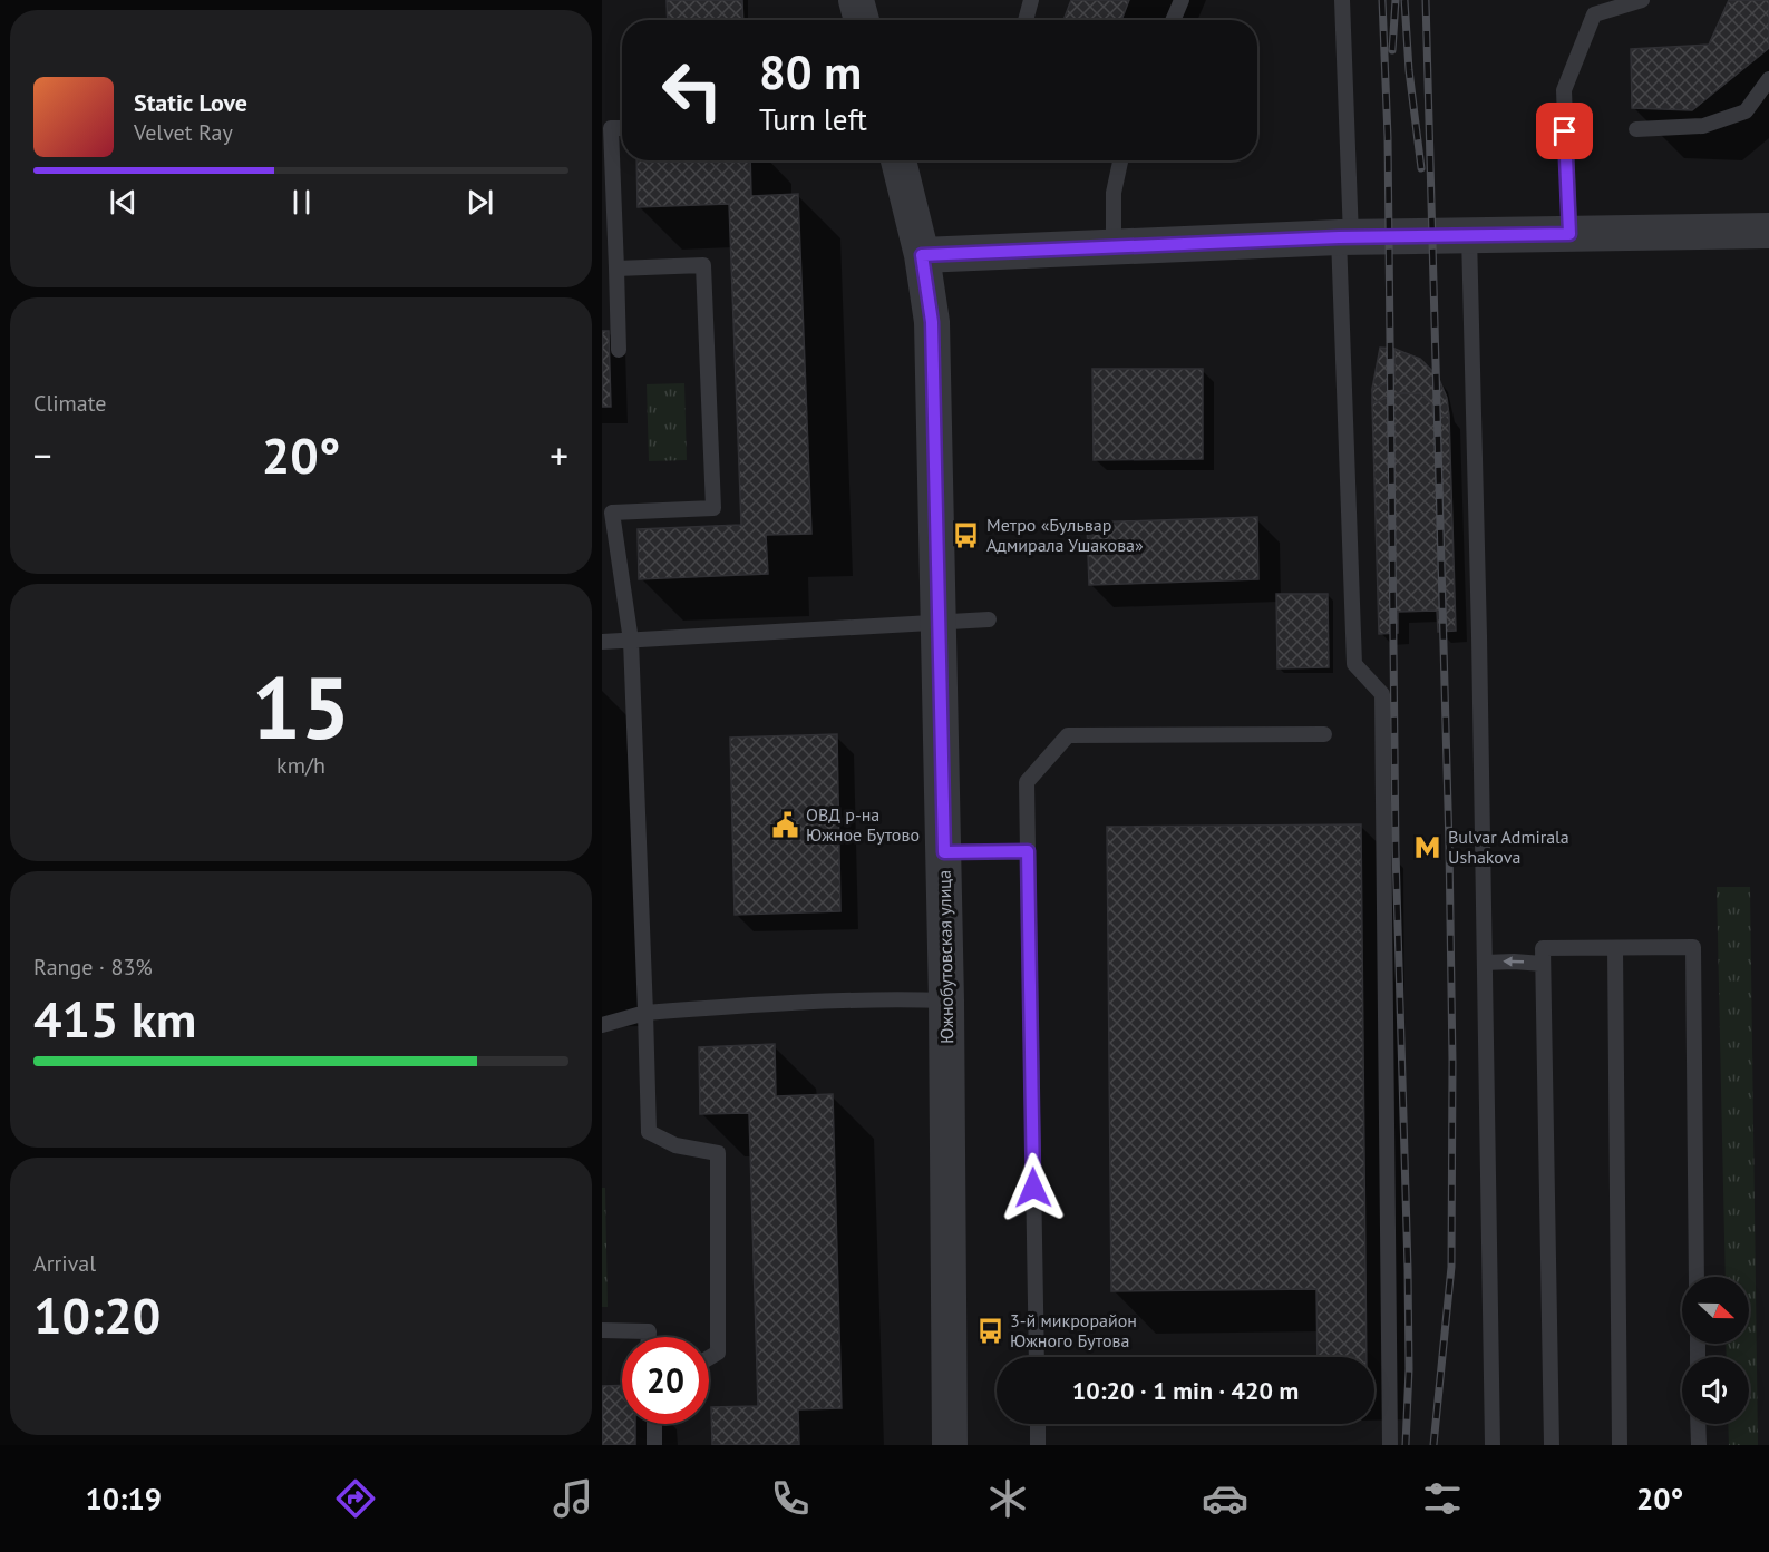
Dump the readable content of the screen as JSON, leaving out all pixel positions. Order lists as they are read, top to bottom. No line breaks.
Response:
{"streets":{"street":["Южнобутовская улица"]},"places":{"bus stop":["Метро «Бульвар Адмирала Ушакова»","3-й микрорайон Южного Бутова"],"public building":["ОВД р-на Южное Бутово"],"metro station":["Bulvar Admirala Ushakova"]},"north":"right","page":{"turn":["80 m","Turn left"],"song":["Static Love","Velvet Ray"],"tile":["Climate",["15","km/h"],["Range · 83%","415 km"],["Arrival","10:20"]],"heat":["−","20°","+"],"limit":"20","trip":"10:20 · 1 min · 420 m","tabs":["10:19","20°"]}}
